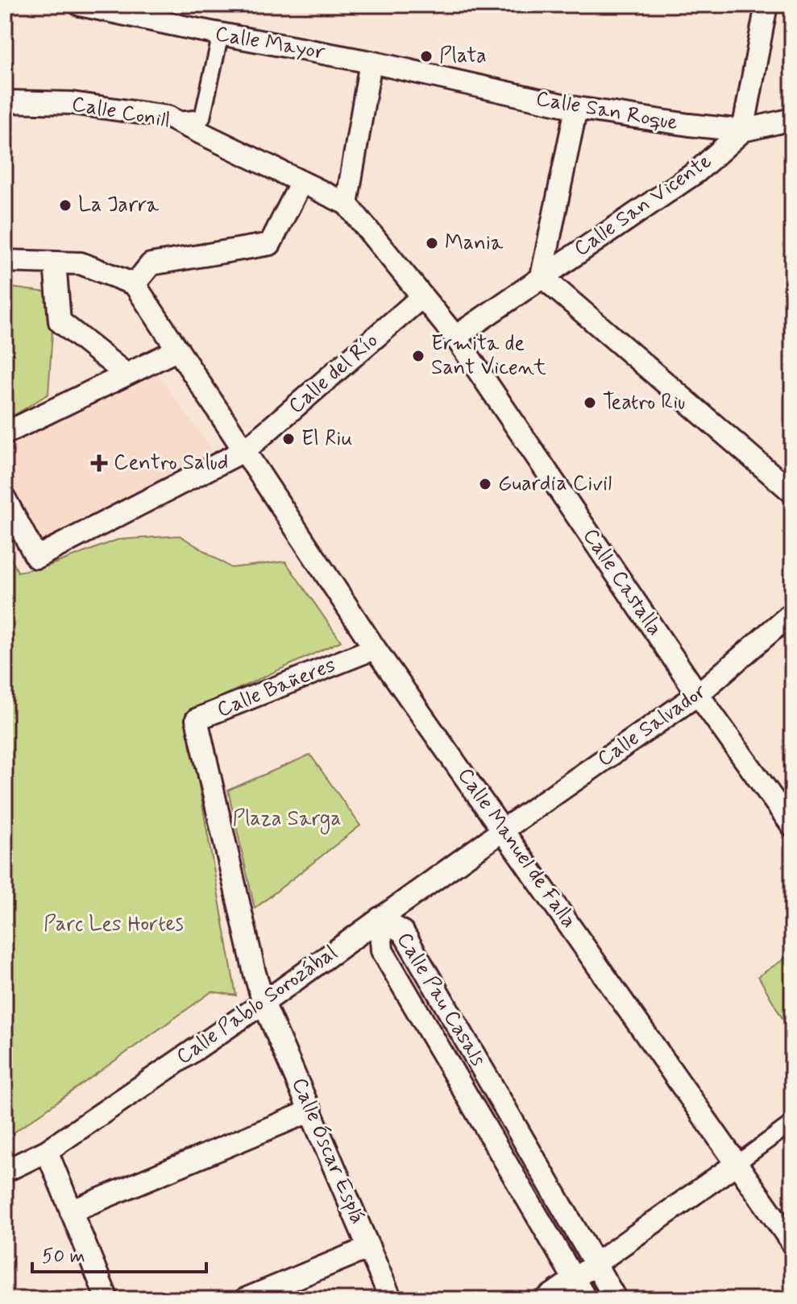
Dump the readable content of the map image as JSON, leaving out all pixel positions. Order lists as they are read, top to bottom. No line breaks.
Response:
{"streets":{"street":["Calle Mayor","Calle San Roque","Calle Conill","Calle San Vicente","Calle del Río","Calle Castalla","Calle Bañeres","Calle Salvador","Calle Manuel de Falla","Calle Pau Casals","Calle Pablo Sorozábal","Calle Óscar Esplá"]},"crossings":[["Calle Mayor","Calle San Roque"],["Calle San Roque","Calle San Vicente"],["Calle Conill","Calle Castalla"],["Calle San Vicente","Calle Castalla"],["Calle del Río","Calle Castalla"],["Calle del Río","Calle Manuel de Falla"],["Calle Castalla","Calle Salvador"],["Calle Bañeres","Calle Manuel de Falla"],["Calle Bañeres","Calle Pablo Sorozábal"],["Calle Bañeres","Calle Óscar Esplá"],["Calle Salvador","Calle Manuel de Falla"],["Calle Salvador","Calle Pablo Sorozábal"],["Calle Manuel de Falla","Calle Pablo Sorozábal"],["Calle Pau Casals","Calle Pablo Sorozábal"],["Calle Pablo Sorozábal","Calle Óscar Esplá"]],"parks":["Plaza Sarga","Parc Les Hortes"],"places":{"other":["Plata","La Jarra","Mania","Ermita de Sant Vicent","Teatro Riu","El Riu","Guardia Civil"],"health":["Centro Salud"]},"scale_bar":"50 m"}
